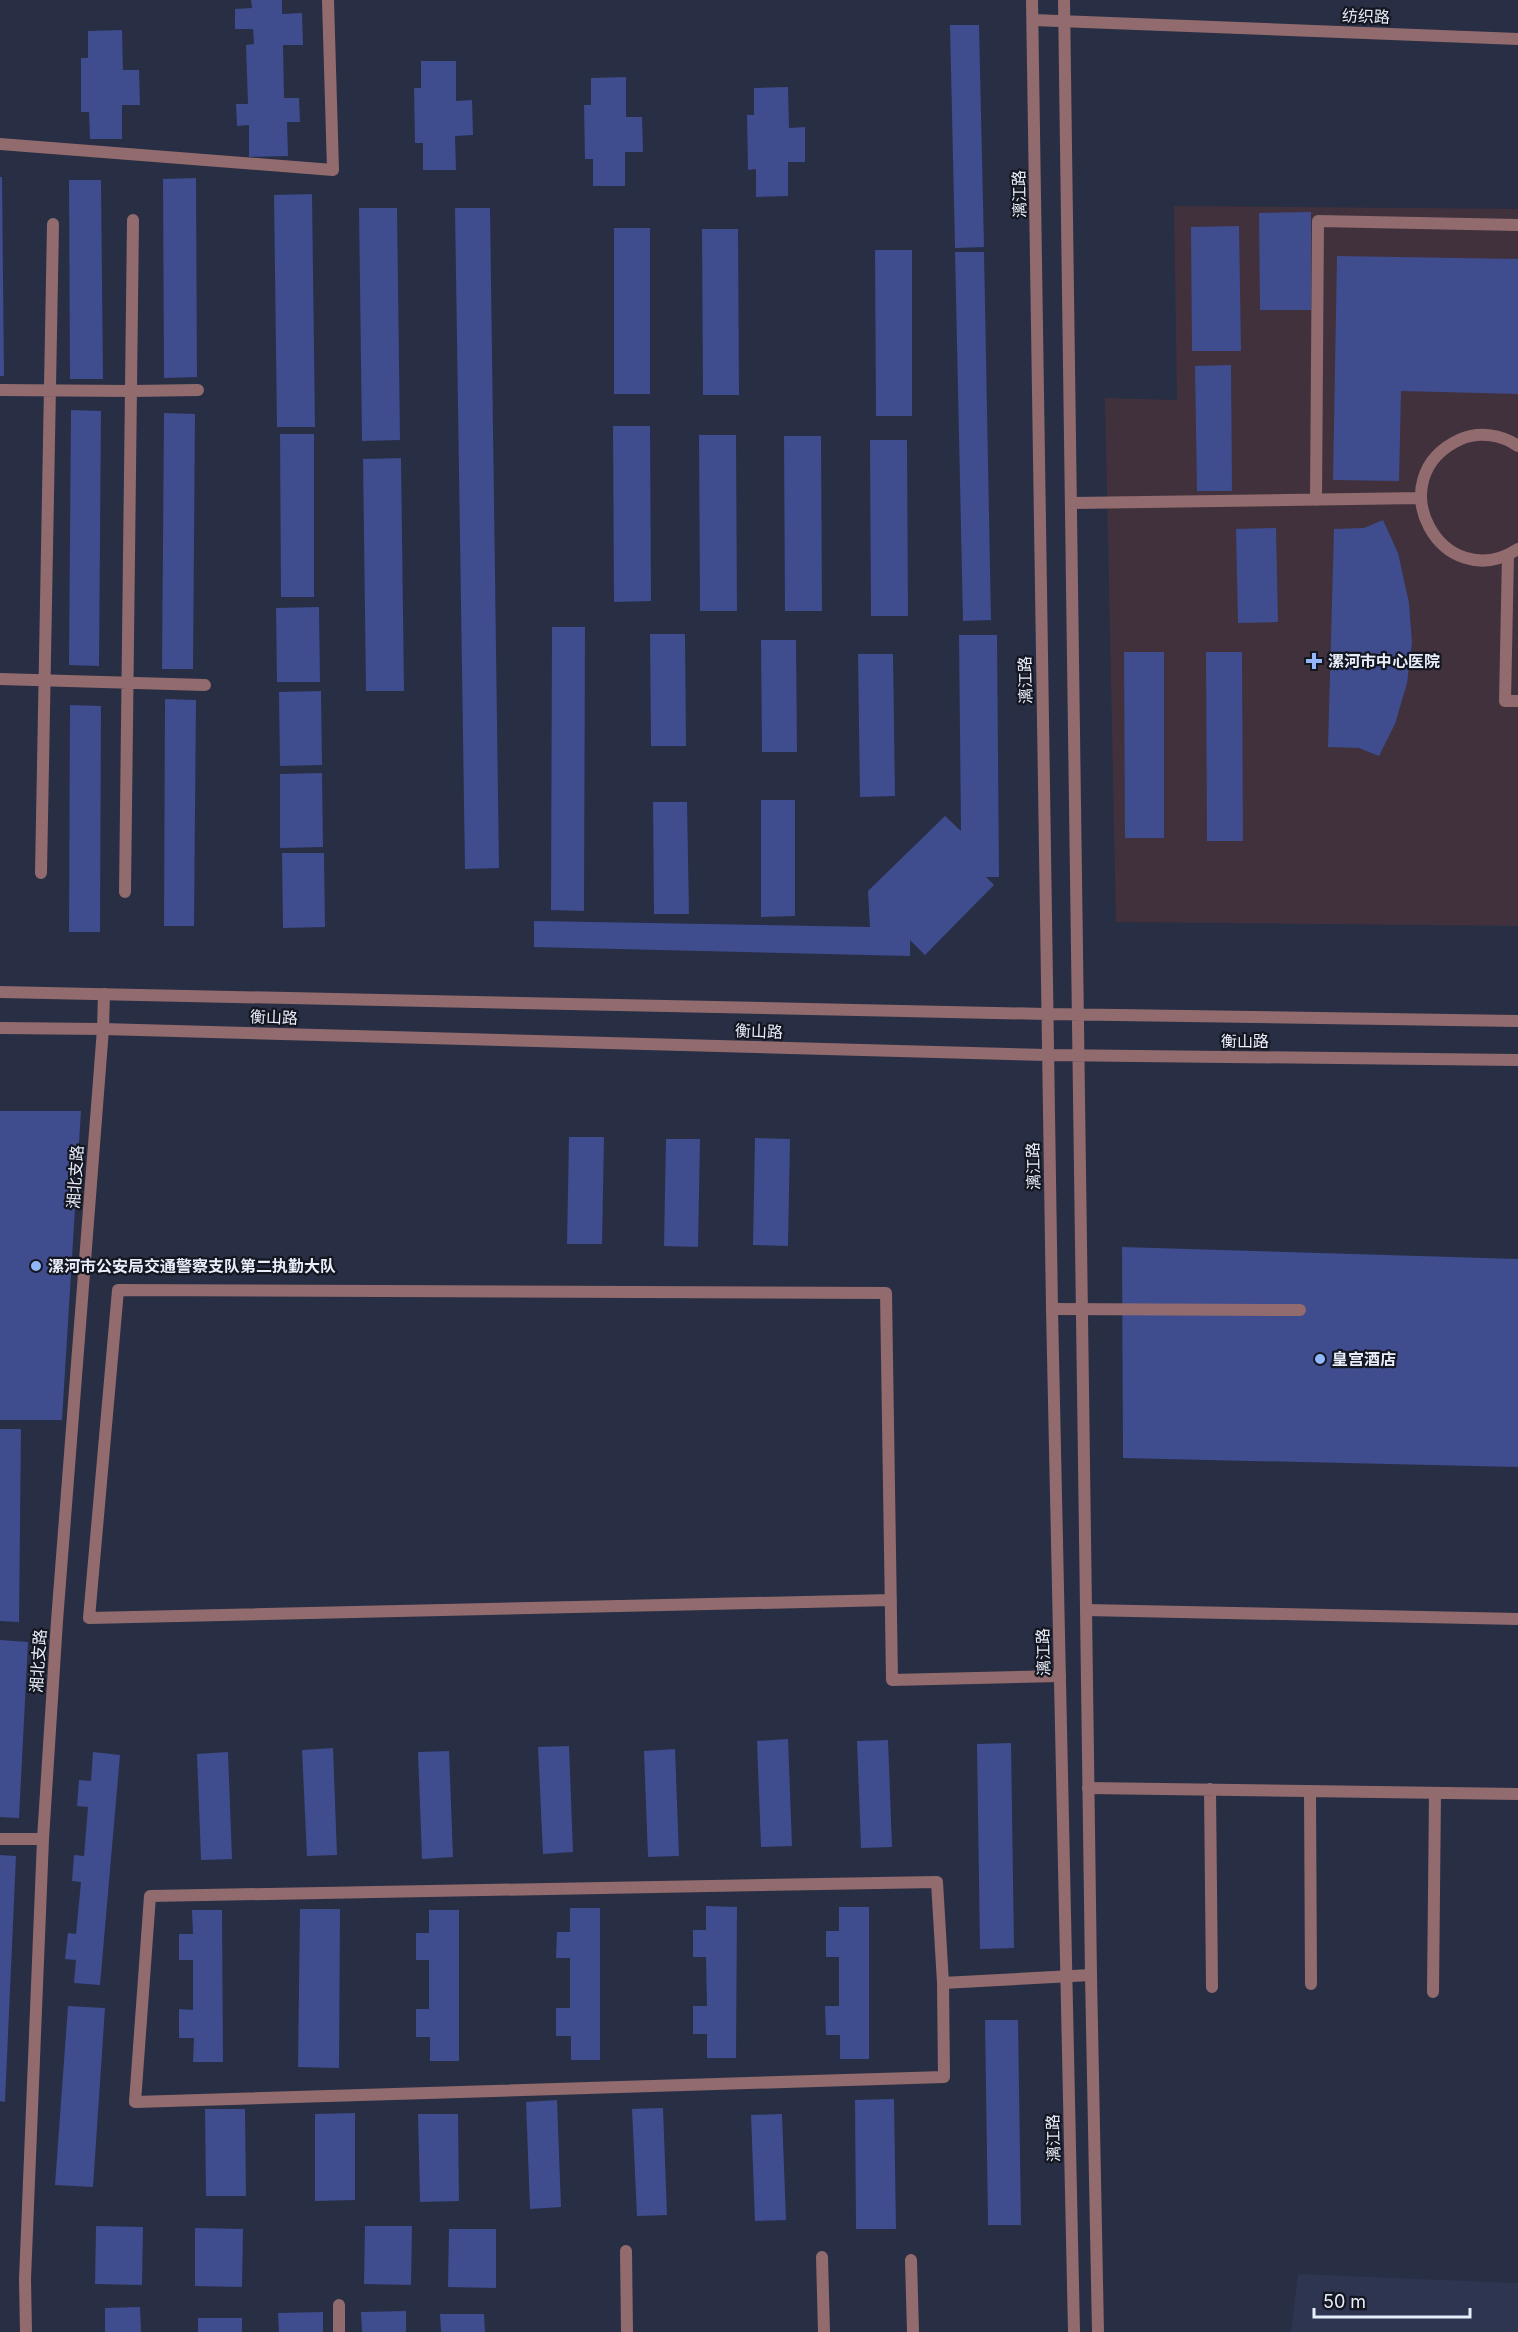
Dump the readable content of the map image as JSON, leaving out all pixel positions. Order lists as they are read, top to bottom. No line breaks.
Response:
{"streets":{"street":["纺织路","漓江路","衡山路","湘北支路"]},"crossings":[["纺织路","漓江路"],["漓江路","衡山路"],["衡山路","湘北支路"]],"places":{"health":["漯河市中心医院"],"other":["漯河市公安局交通警察支队第二执勤大队","皇宫酒店"]},"scale_bar":"50 m"}
